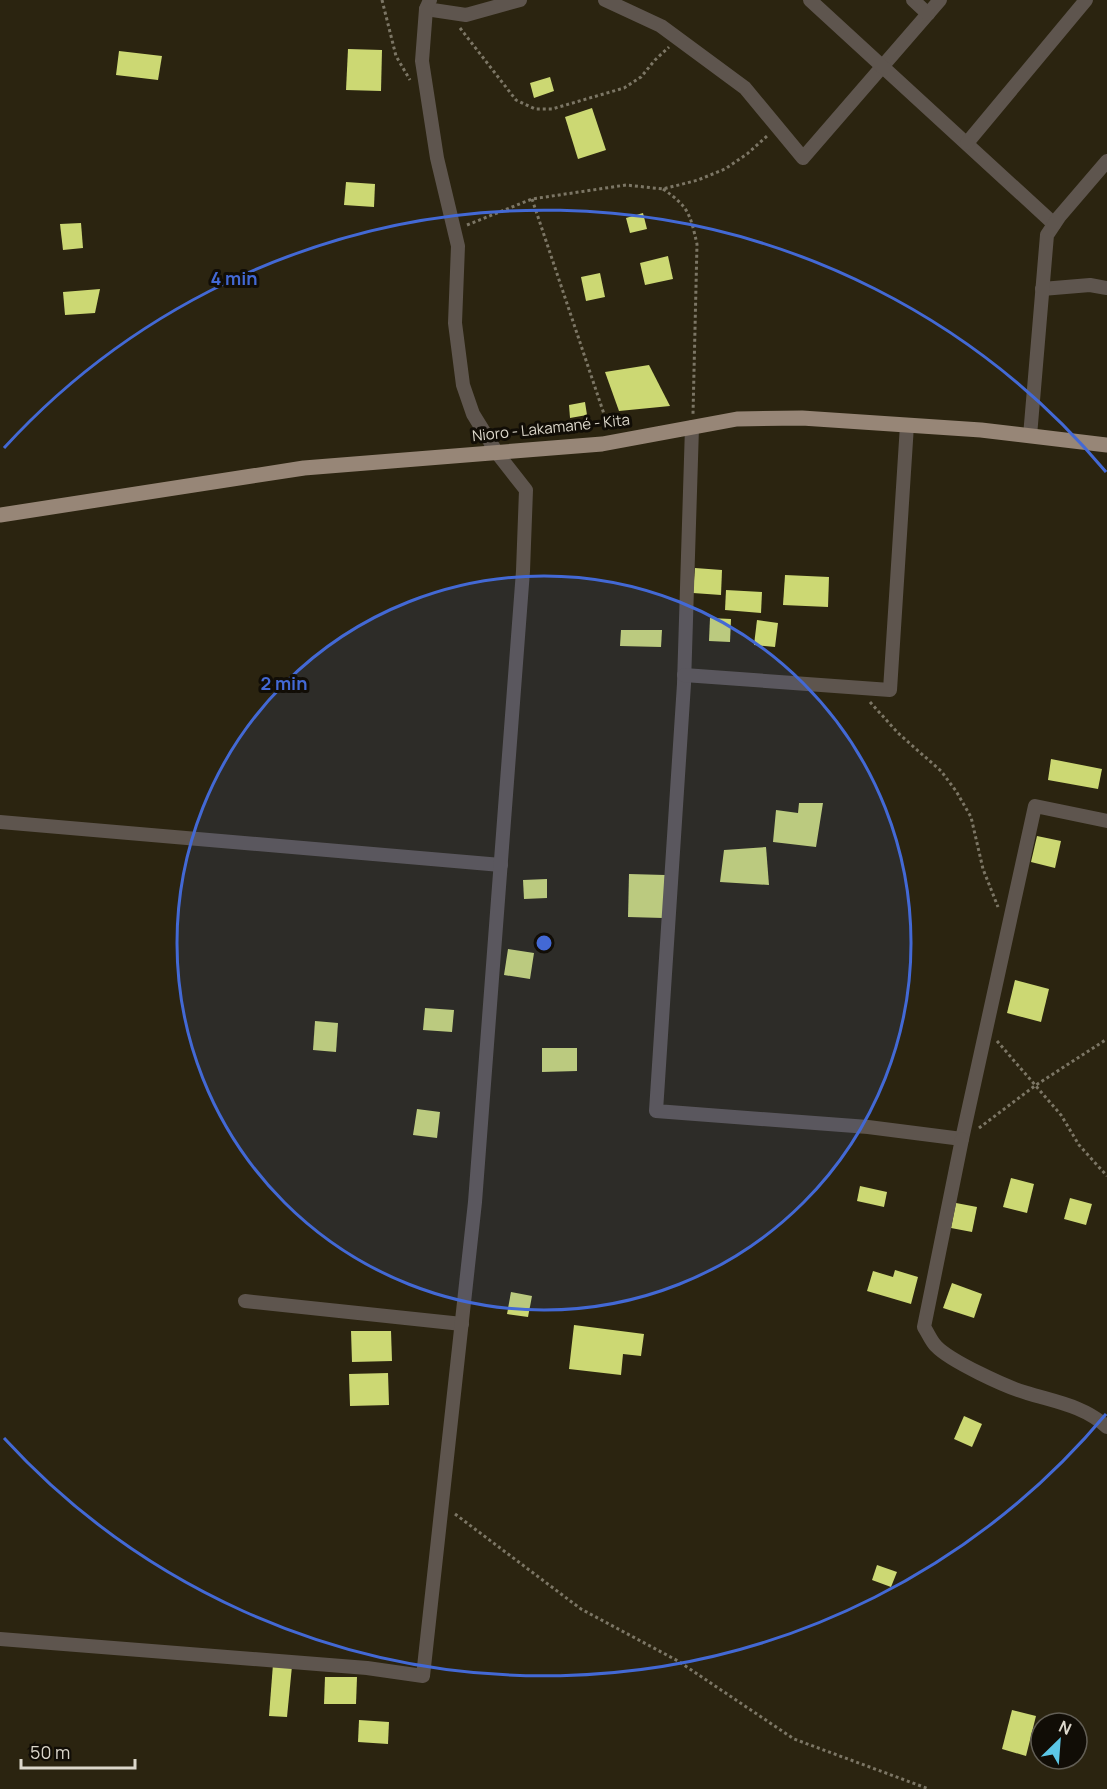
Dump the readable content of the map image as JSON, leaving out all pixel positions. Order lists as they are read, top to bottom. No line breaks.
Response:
{"streets":{"main road":["Nioro - Lakamané - Kita"]},"scale_bar":"50 m","north":"top right","rings":["4 min","2 min"]}
